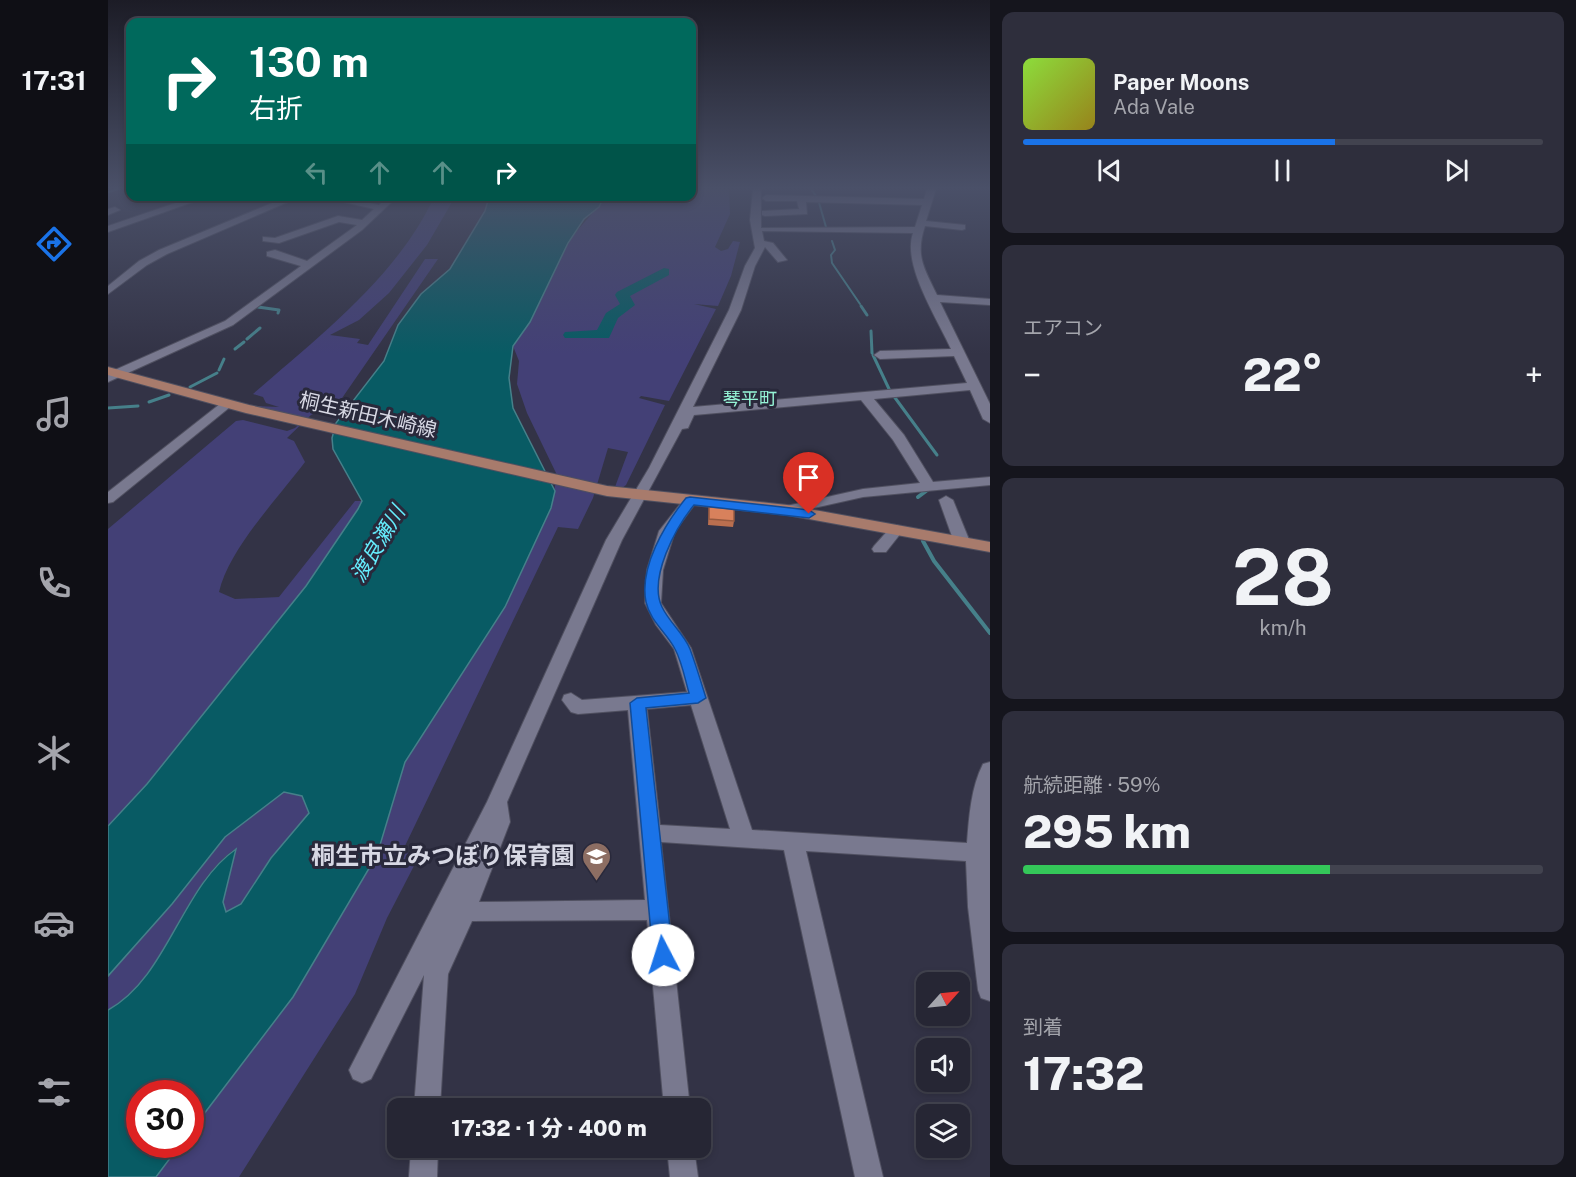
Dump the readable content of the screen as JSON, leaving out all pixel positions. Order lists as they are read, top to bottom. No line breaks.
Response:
{"streets":{"main road":["桐生新田木崎線"]},"districts":["琴平町"],"water":["渡良瀬川"],"places":{"school or university":["桐生市立みつぼり保育園"]},"north":"top right","page":{"tabs":"17:31","turn":["130 m","右折"],"song":["Paper Moons","Ada Vale"],"tile":["エアコン",["28","km/h"],["航続距離 · 59%","295 km"],["到着","17:32"]],"heat":["−","22°","+"],"limit":"30","trip":"17:32 · 1 分 · 400 m"}}
